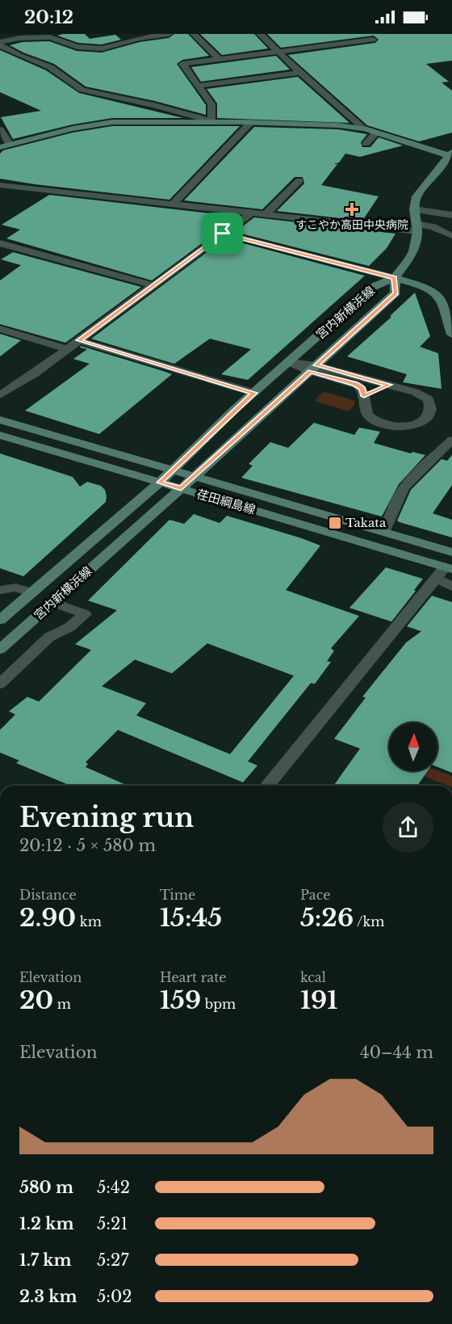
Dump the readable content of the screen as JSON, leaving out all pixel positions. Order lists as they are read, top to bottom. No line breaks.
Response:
{"streets":{"street":["宮内新横浜線","荏田綱島線"]},"crossings":[["宮内新横浜線","荏田綱島線"]],"places":{"health":["すこやか高田中央病院"],"transit":["Takata"]},"north":"top","page":{"status":"20:12","heading":["Evening run","20:12 · 5 × 580 m"],"stats":[["Distance","2.90 km"],["Time","15:45"],["Pace","5:26 /km"],["Elevation","20 m"],["Heart rate","159 bpm"],["kcal","191"]],"chart":["Elevation","40–44 m"],"list":[{"name":"580 m","note":"5:42"},{"name":"1.2 km","note":"5:21"},{"name":"1.7 km","note":"5:27"},{"name":"2.3 km","note":"5:02"}]}}
